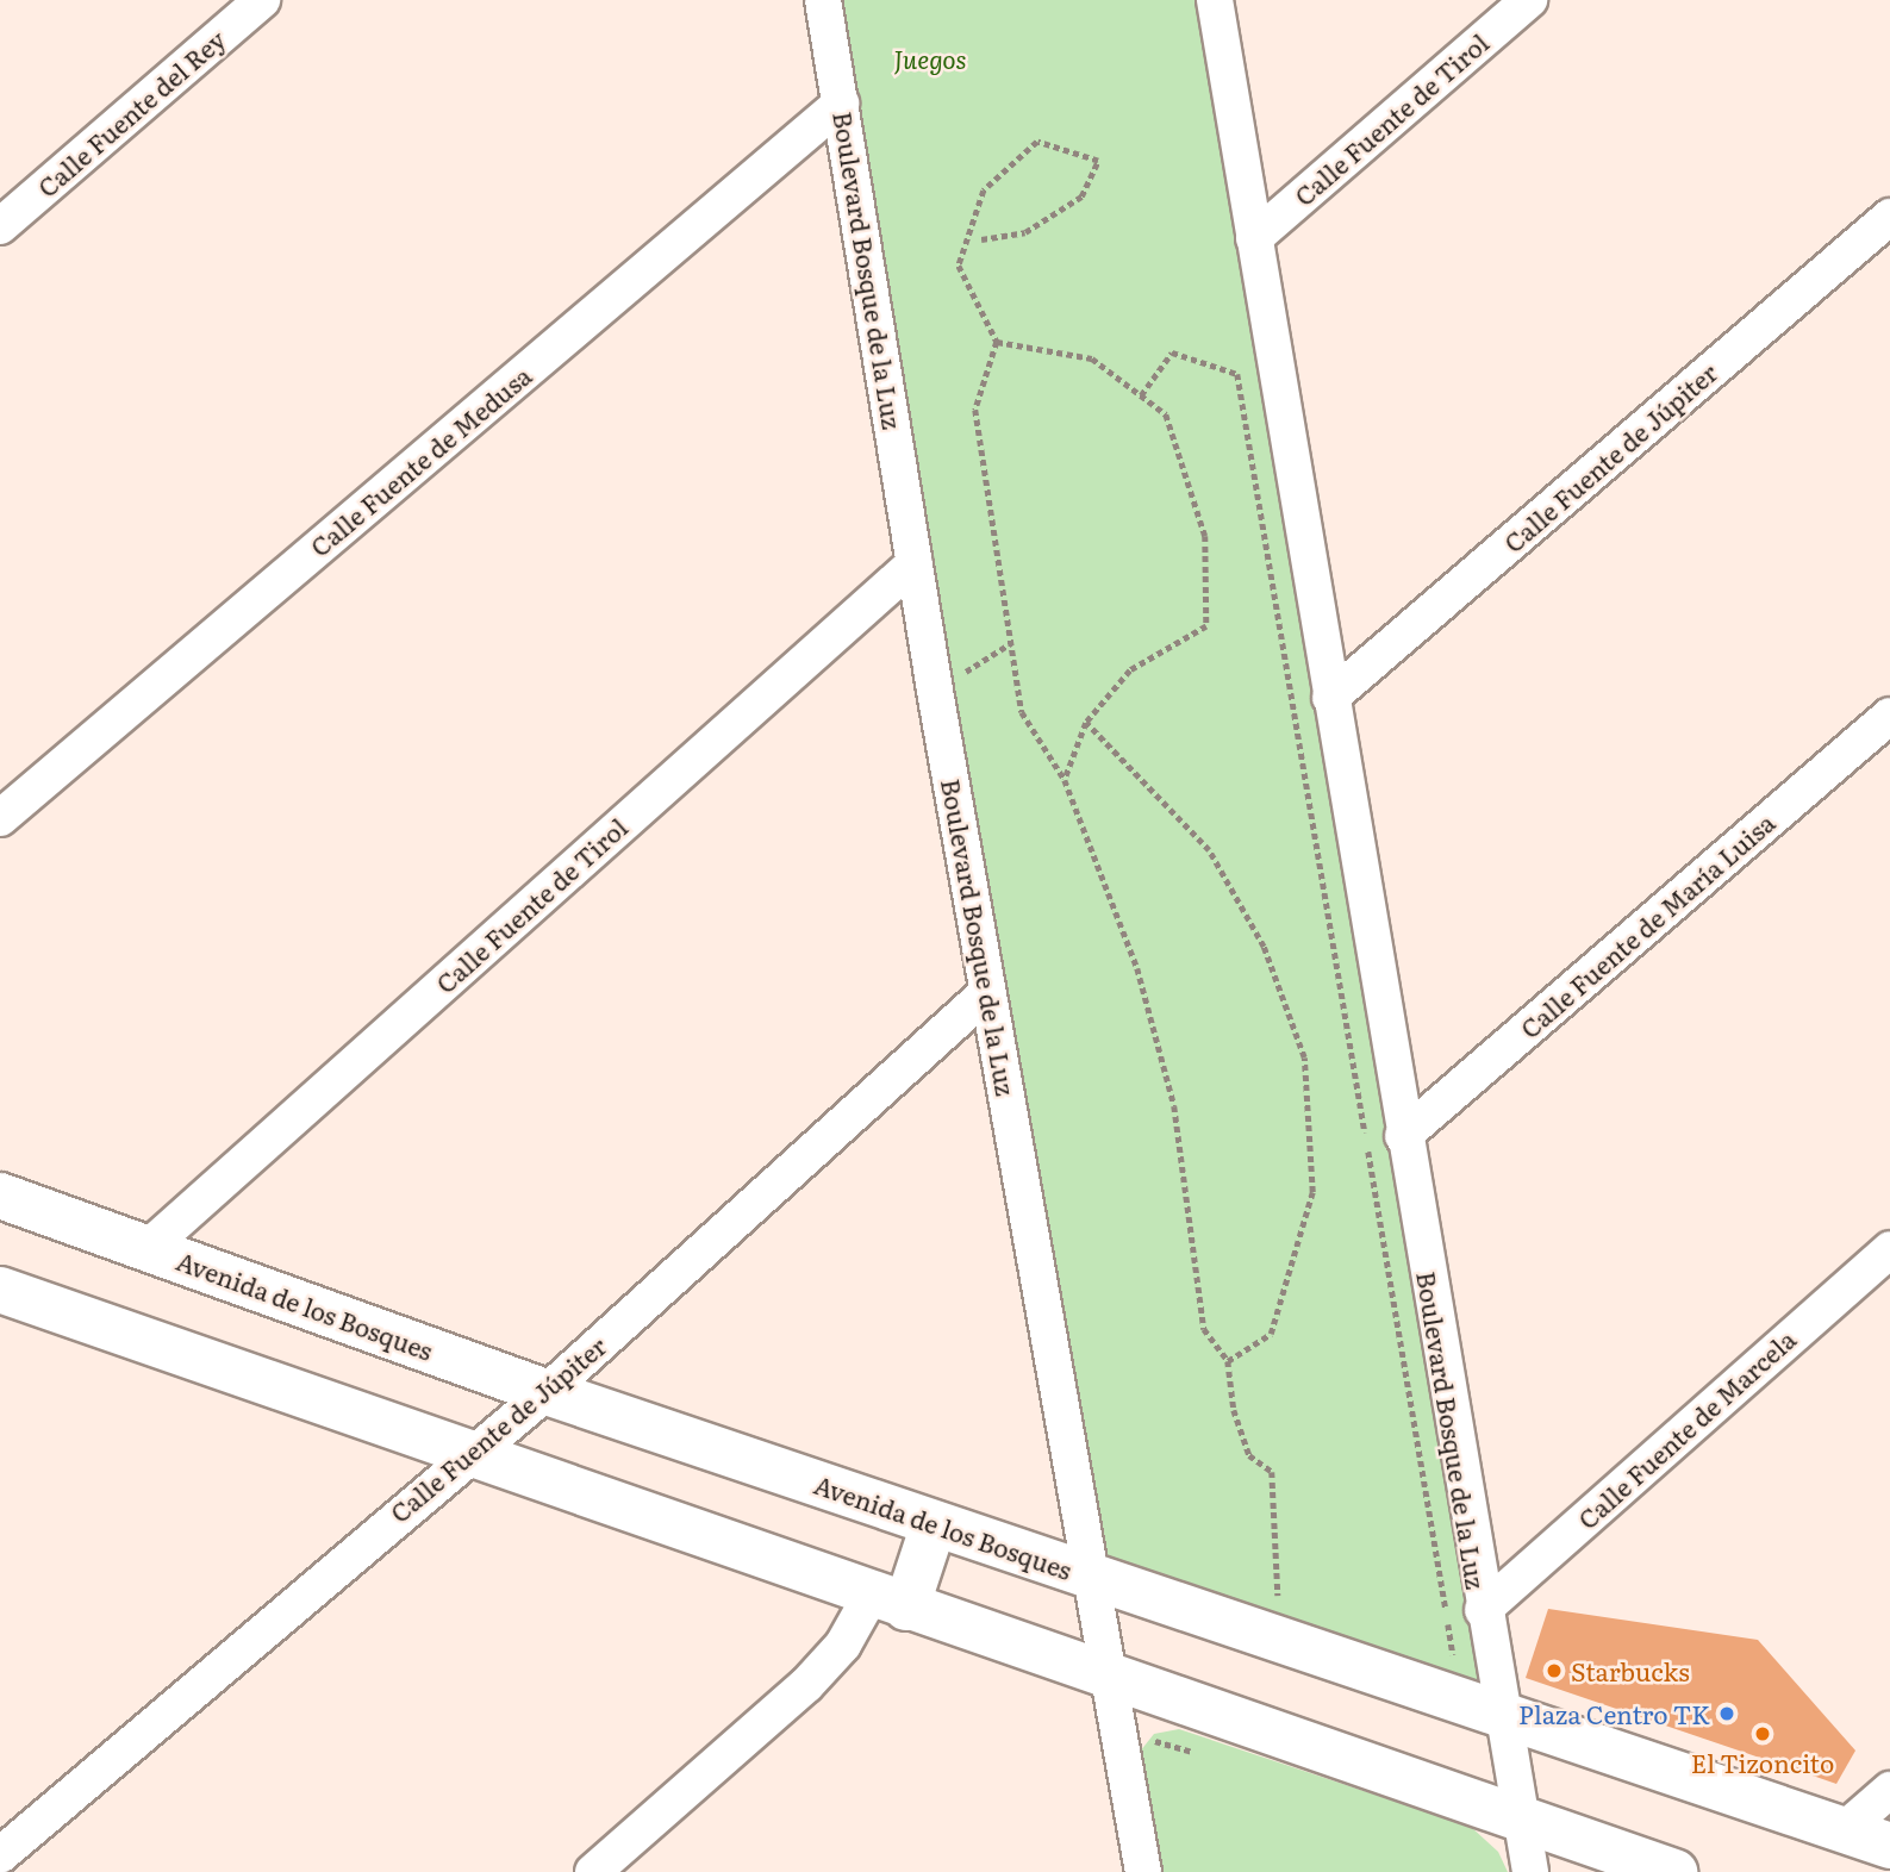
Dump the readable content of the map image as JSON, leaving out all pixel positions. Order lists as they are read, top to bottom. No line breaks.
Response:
{"streets":{"main road":["Avenida de los Bosques"],"street":["Calle Fuente del Rey","Calle Fuente de Tirol","Boulevard Bosque de la Luz","Calle Fuente de Júpiter","Calle Fuente de Medusa","Calle Fuente de María Luisa","Calle Fuente de Marcela"]},"crossings":[["Calle Fuente de Tirol","Boulevard Bosque de la Luz"],["Calle Fuente de Tirol","Avenida de los Bosques"],["Boulevard Bosque de la Luz","Calle Fuente de Júpiter"],["Boulevard Bosque de la Luz","Calle Fuente de Medusa"],["Boulevard Bosque de la Luz","Calle Fuente de María Luisa"],["Boulevard Bosque de la Luz","Avenida de los Bosques"],["Boulevard Bosque de la Luz","Calle Fuente de Marcela"],["Calle Fuente de Júpiter","Avenida de los Bosques"]],"parks":["Juegos"],"places":["Starbucks","Plaza Centro TK","El Tizoncito"]}
